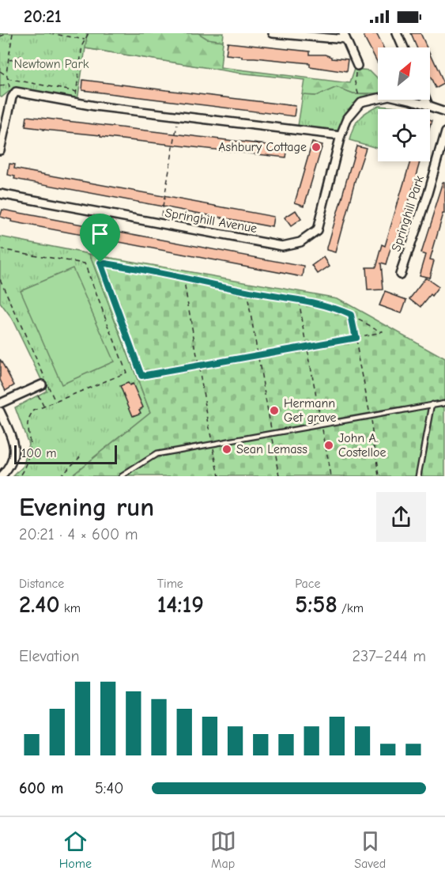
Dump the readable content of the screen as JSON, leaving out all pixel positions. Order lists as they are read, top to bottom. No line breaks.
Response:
{"streets":{"street":["Springhill Park","Springhill Avenue"]},"parks":["Newtown Park"],"places":["Ashbury Cottage","Hermann Get grave","John A. Costelloe","Sean Lemass"],"scale_bar":"100 m","north":"top right","page":{"status":"20:21","scale":"100 m","heading":["Evening run","20:21 · 4 × 600 m"],"stats":[["Distance","2.40 km"],["Time","14:19"],["Pace","5:58 /km"]],"chart":["Elevation","237–244 m"],"list":[{"name":"600 m","note":"5:40"}],"tabs":["Home","Map","Saved"]}}
